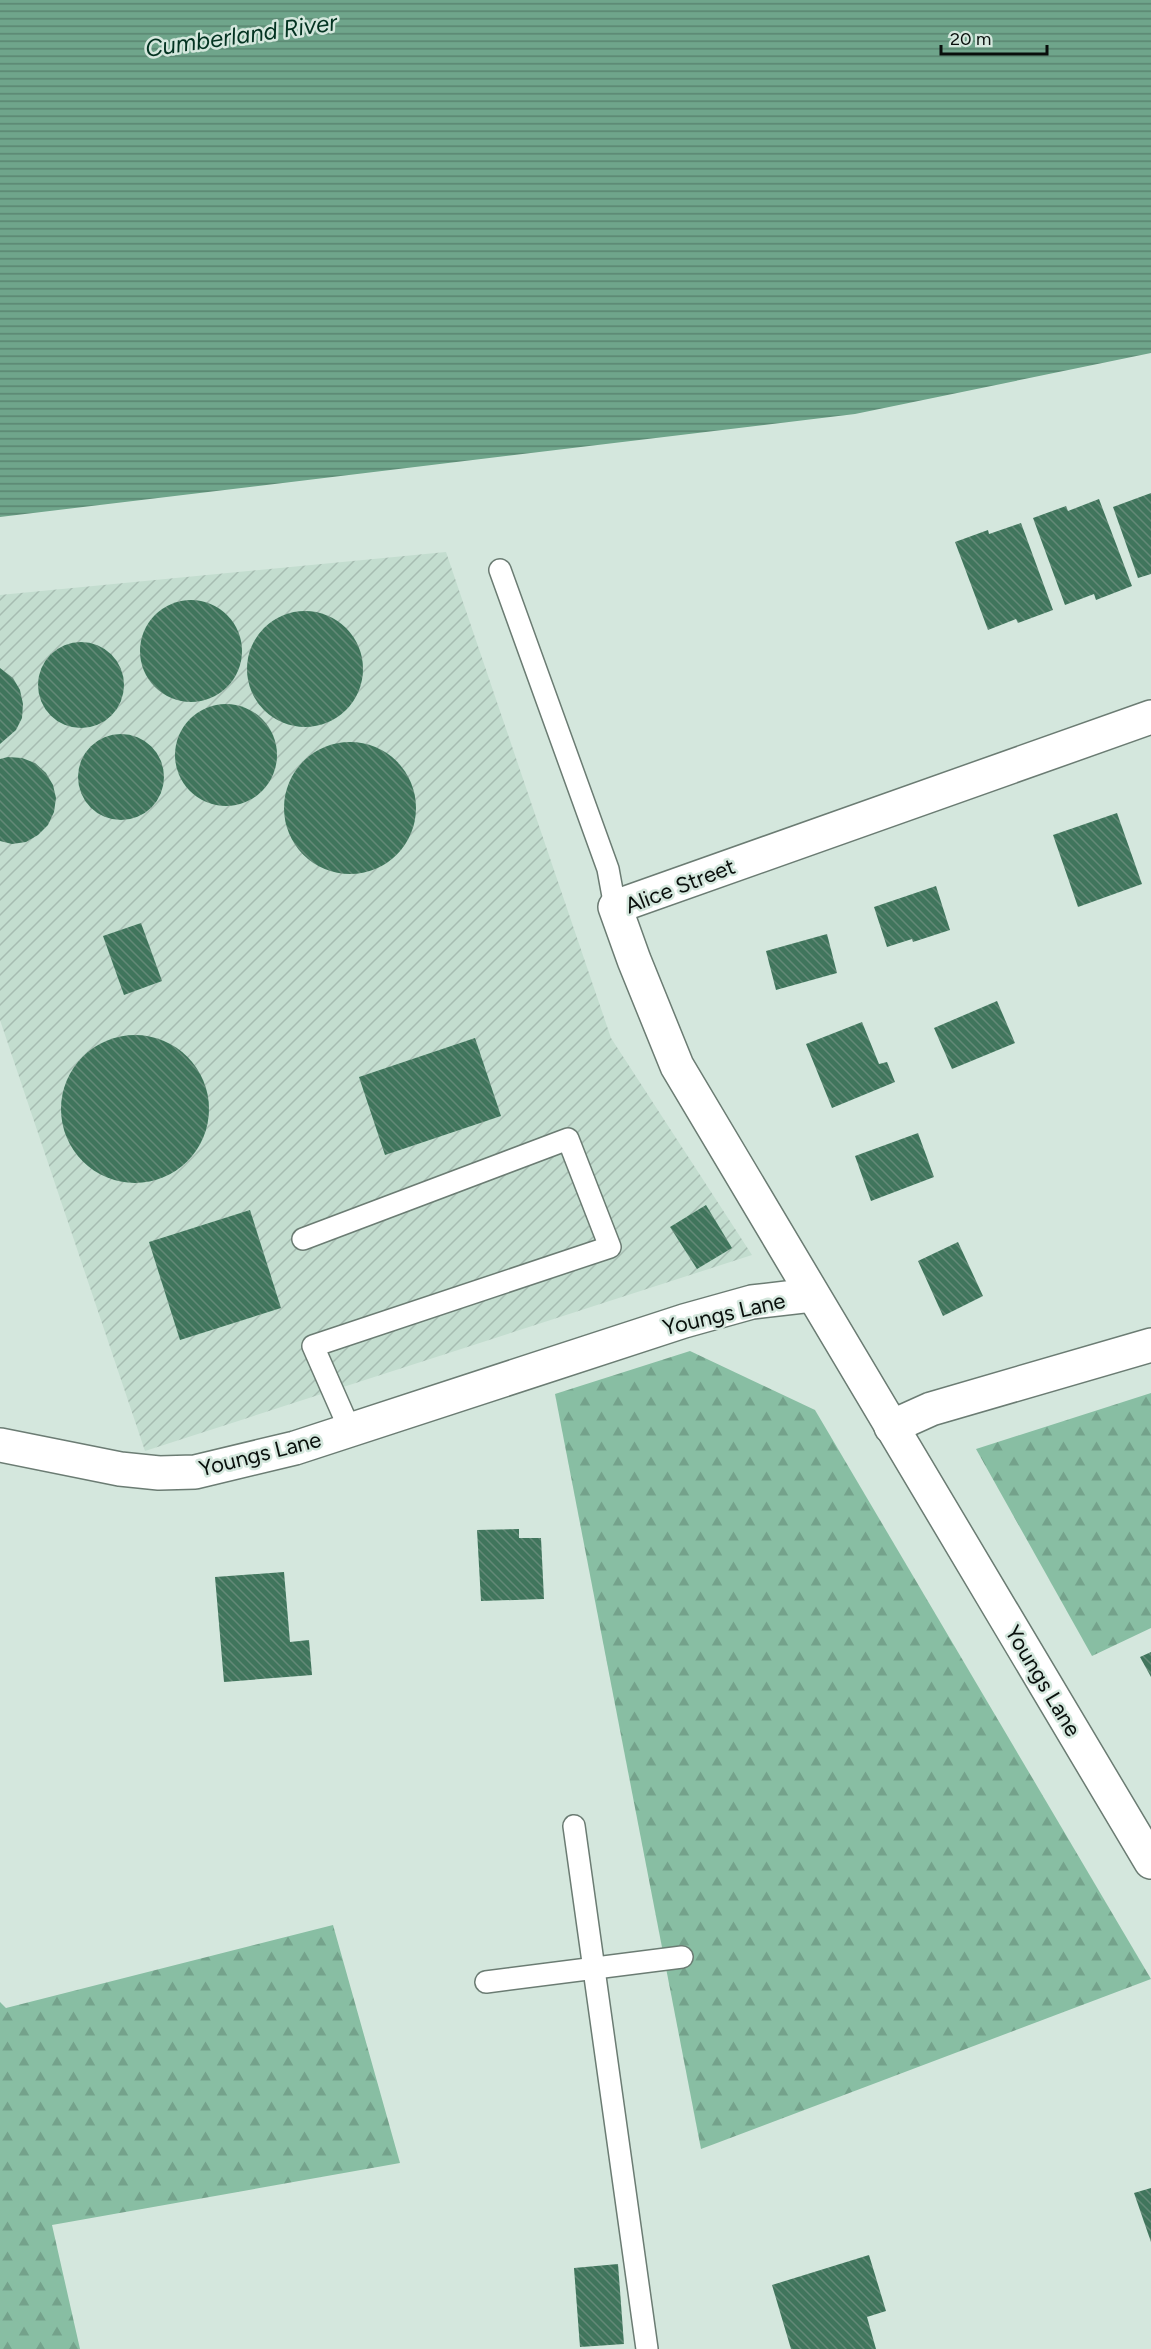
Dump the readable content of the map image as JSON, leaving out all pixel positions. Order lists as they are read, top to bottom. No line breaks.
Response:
{"streets":{"street":["Alice Street","Youngs Lane"]},"crossings":[["Alice Street","Youngs Lane"]],"water":["Cumberland River"],"scale_bar":"20 m"}
